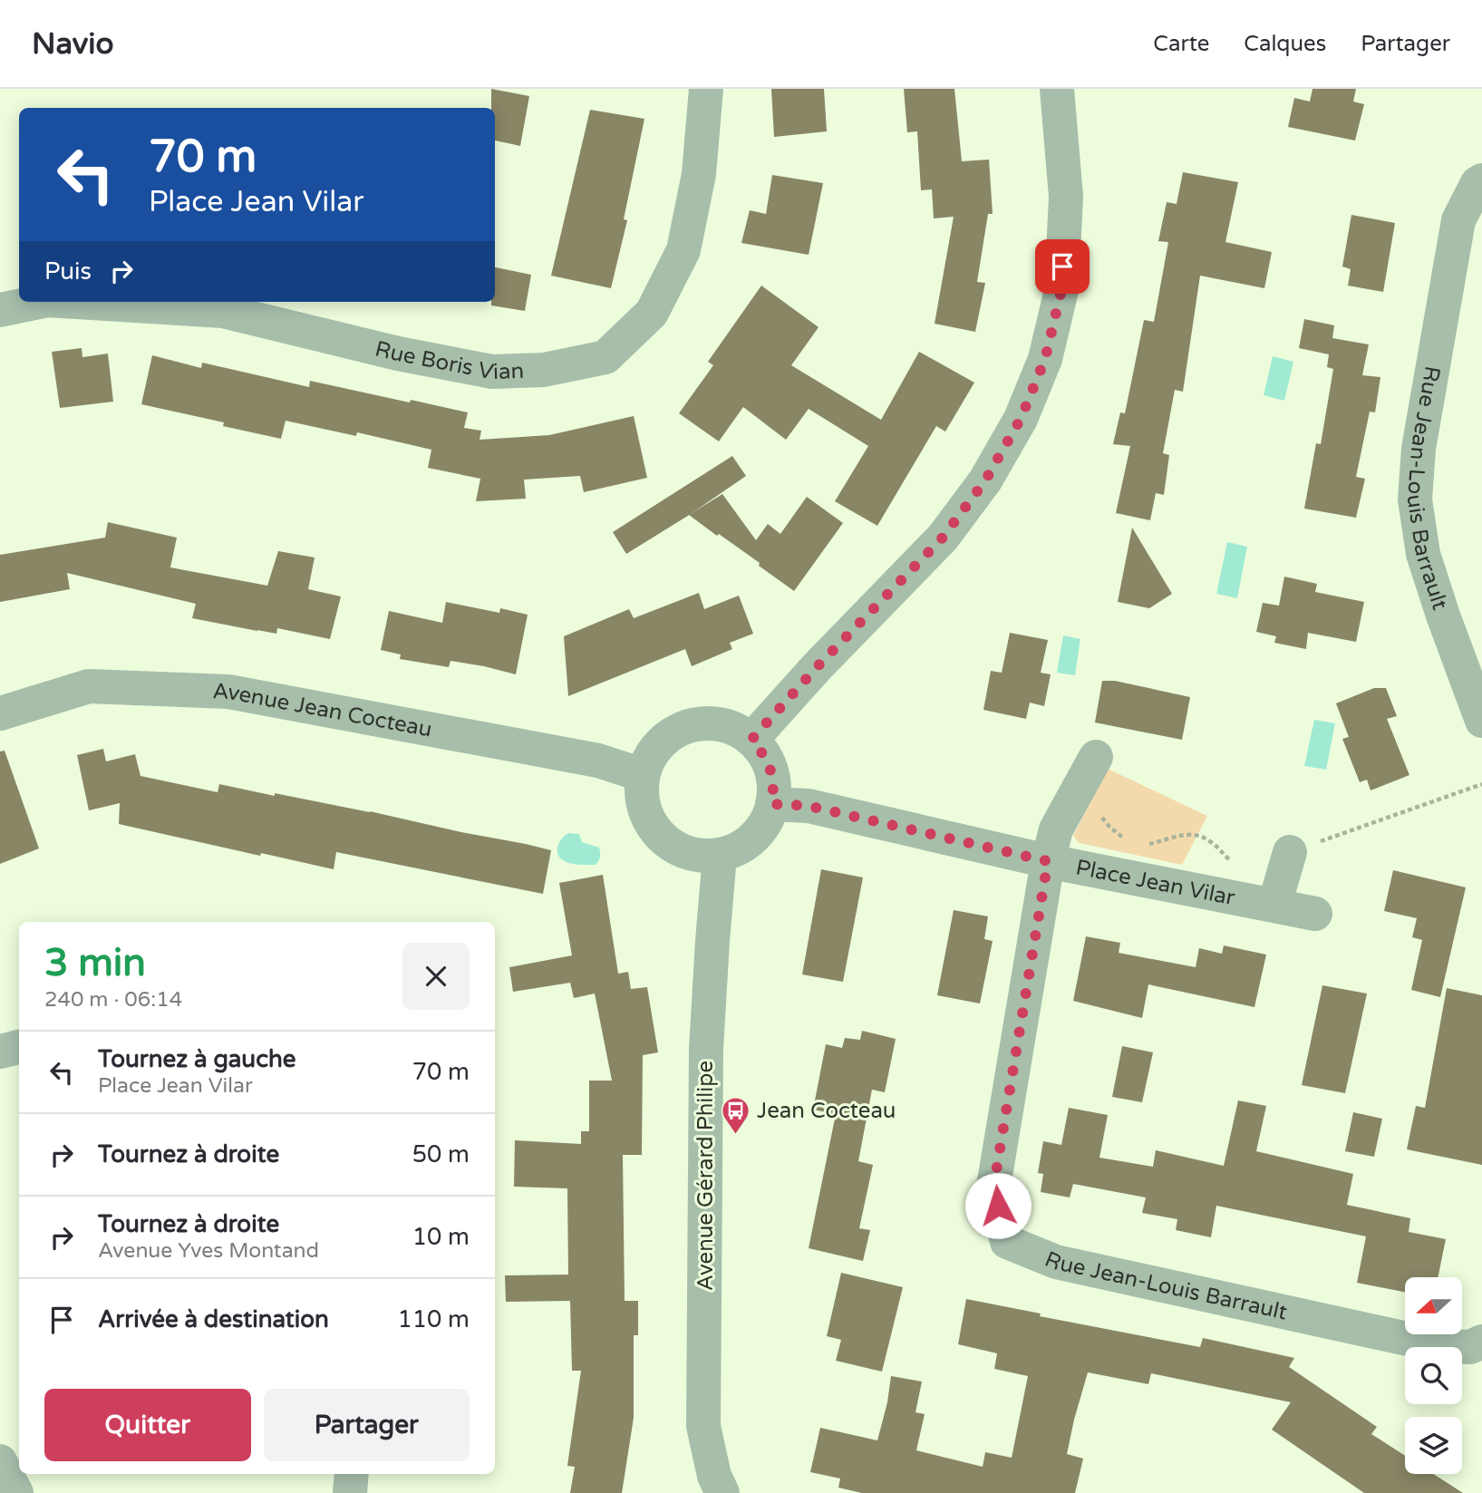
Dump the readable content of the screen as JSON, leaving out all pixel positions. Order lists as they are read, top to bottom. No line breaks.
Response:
{"streets":{"street":["Rue Boris Vian","Rue Jean-Louis Barrault","Avenue Jean Cocteau","Place Jean Vilar","Avenue Gérard Philipe"]},"crossings":[["Rue Jean-Louis Barrault","Place Jean Vilar"],["Avenue Jean Cocteau","Place Jean Vilar"],["Avenue Jean Cocteau","Avenue Gérard Philipe"],["Place Jean Vilar","Avenue Gérard Philipe"]],"places":{"bus stop":["Jean Cocteau"]},"north":"left","page":{"header":"Navio","nav":["Carte","Calques","Partager"],"turn":["70 m","Place Jean Vilar"],"then":"Puis","heading":["3 min","240 m · 06:14"],"list":[{"name":"Tournez à gauche","note":"Place Jean Vilar","value":"70 m"},{"name":"Tournez à droite","value":"50 m"},{"name":"Tournez à droite","note":"Avenue Yves Montand","value":"10 m"},{"name":"Arrivée à destination","value":"110 m"}],"buttons":["Quitter","Partager"]}}
